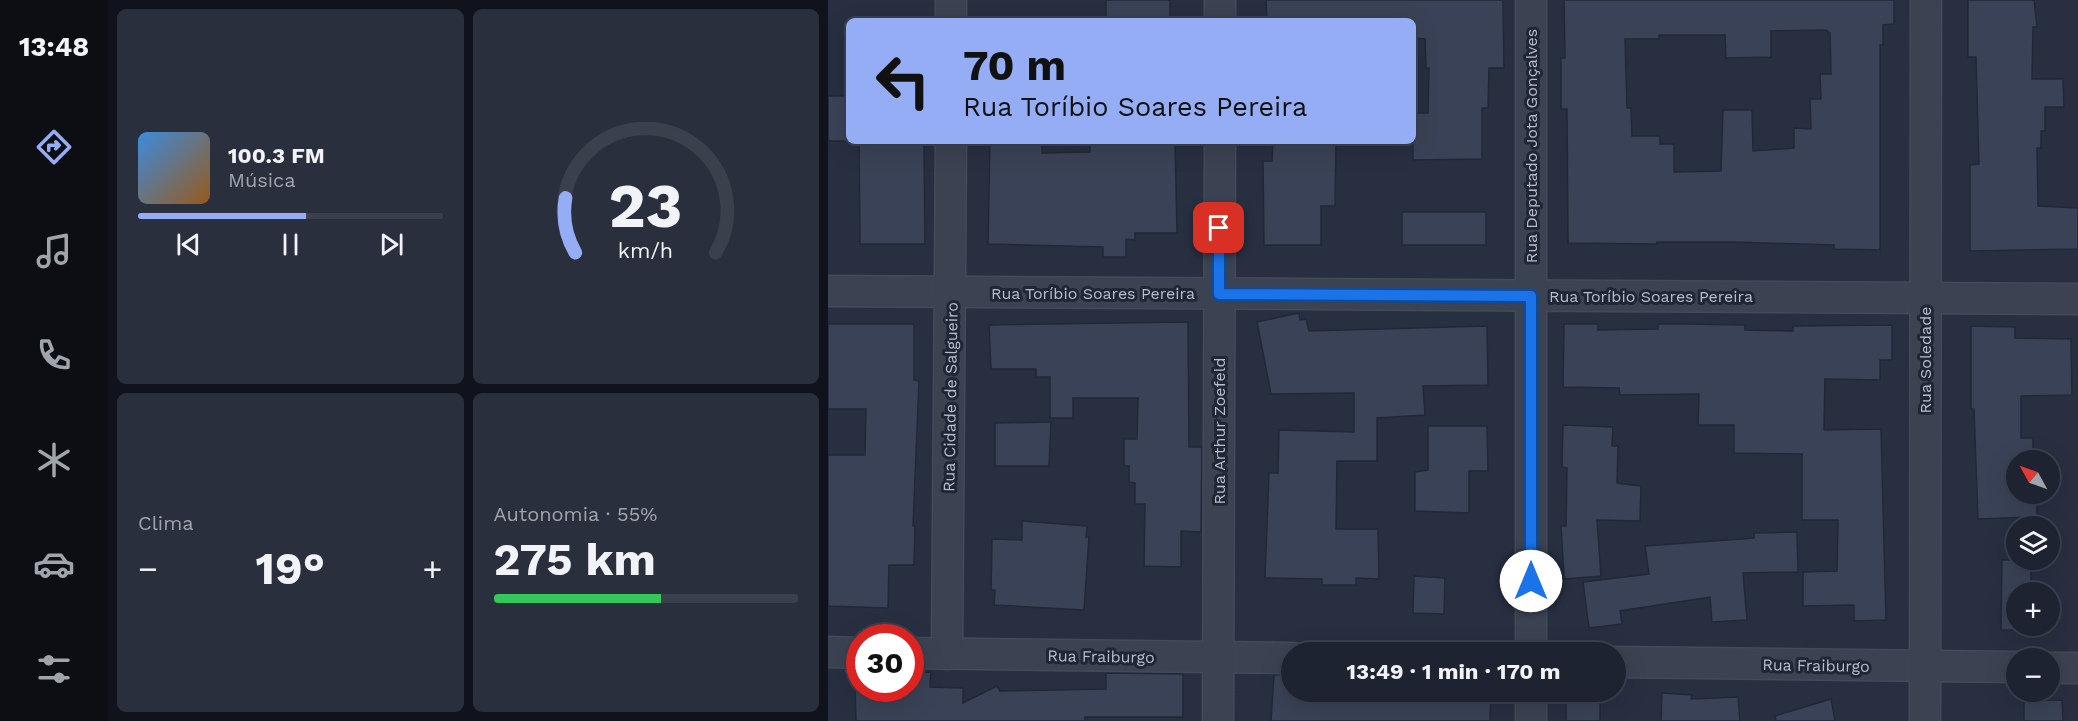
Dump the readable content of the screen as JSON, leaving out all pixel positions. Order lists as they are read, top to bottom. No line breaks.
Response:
{"streets":{"street":["Rua Deputado Jota Gonçalves","Rua Toríbio Soares Pereira","Rua Soledade","Rua Cidade de Salgueiro","Rua Arthur Zoefeld","Rua Fraiburgo"]},"crossings":[["Rua Deputado Jota Gonçalves","Rua Toríbio Soares Pereira"],["Rua Toríbio Soares Pereira","Rua Soledade"],["Rua Toríbio Soares Pereira","Rua Cidade de Salgueiro"],["Rua Toríbio Soares Pereira","Rua Arthur Zoefeld"],["Rua Soledade","Rua Fraiburgo"],["Rua Cidade de Salgueiro","Rua Fraiburgo"],["Rua Arthur Zoefeld","Rua Fraiburgo"]],"north":"top left","page":{"tabs":"13:48","turn":["70 m","Rua Toríbio Soares Pereira"],"song":["100.3 FM","Música"],"tile":["Clima",["Autonomia · 55%","275 km"]],"map_buttons":["+","−"],"heat":["−","19°","+"],"limit":"30","trip":"13:49 · 1 min · 170 m","gauge":["23","km/h"]}}
